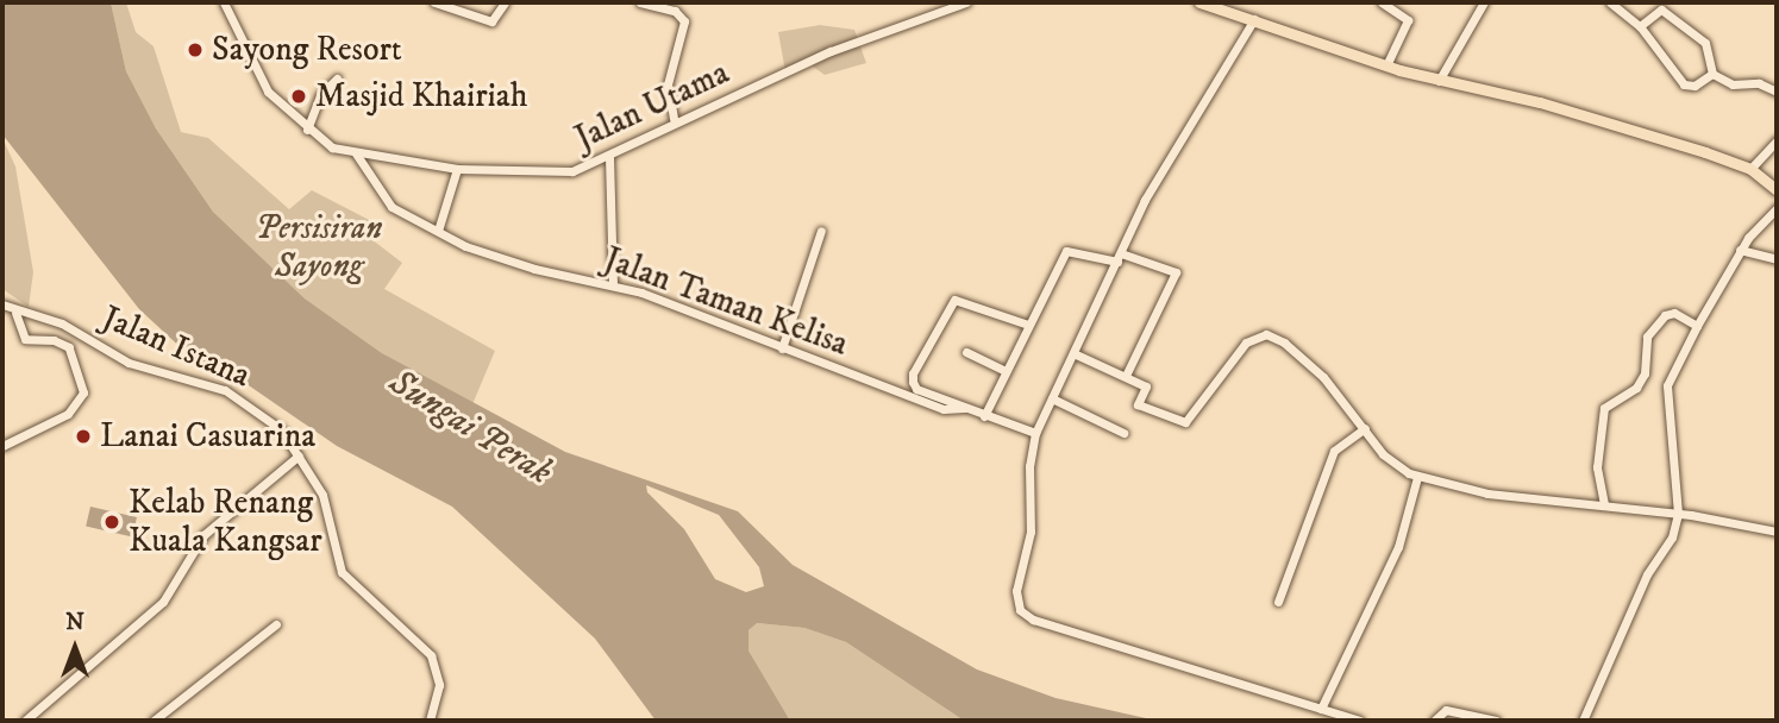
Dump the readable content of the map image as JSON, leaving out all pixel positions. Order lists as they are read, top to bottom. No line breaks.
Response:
{"streets":{"street":["Jalan Utama","Jalan Taman Kelisa","Jalan Istana"]},"crossings":[["Jalan Utama","Jalan Taman Kelisa"]],"water":["Sungai Perak"],"parks":["Persisiran Sayong"],"places":["Sayong Resort","Masjid Khairiah","Lanai Casuarina","Kelab Renang Kuala Kangsar"],"north":"top"}
